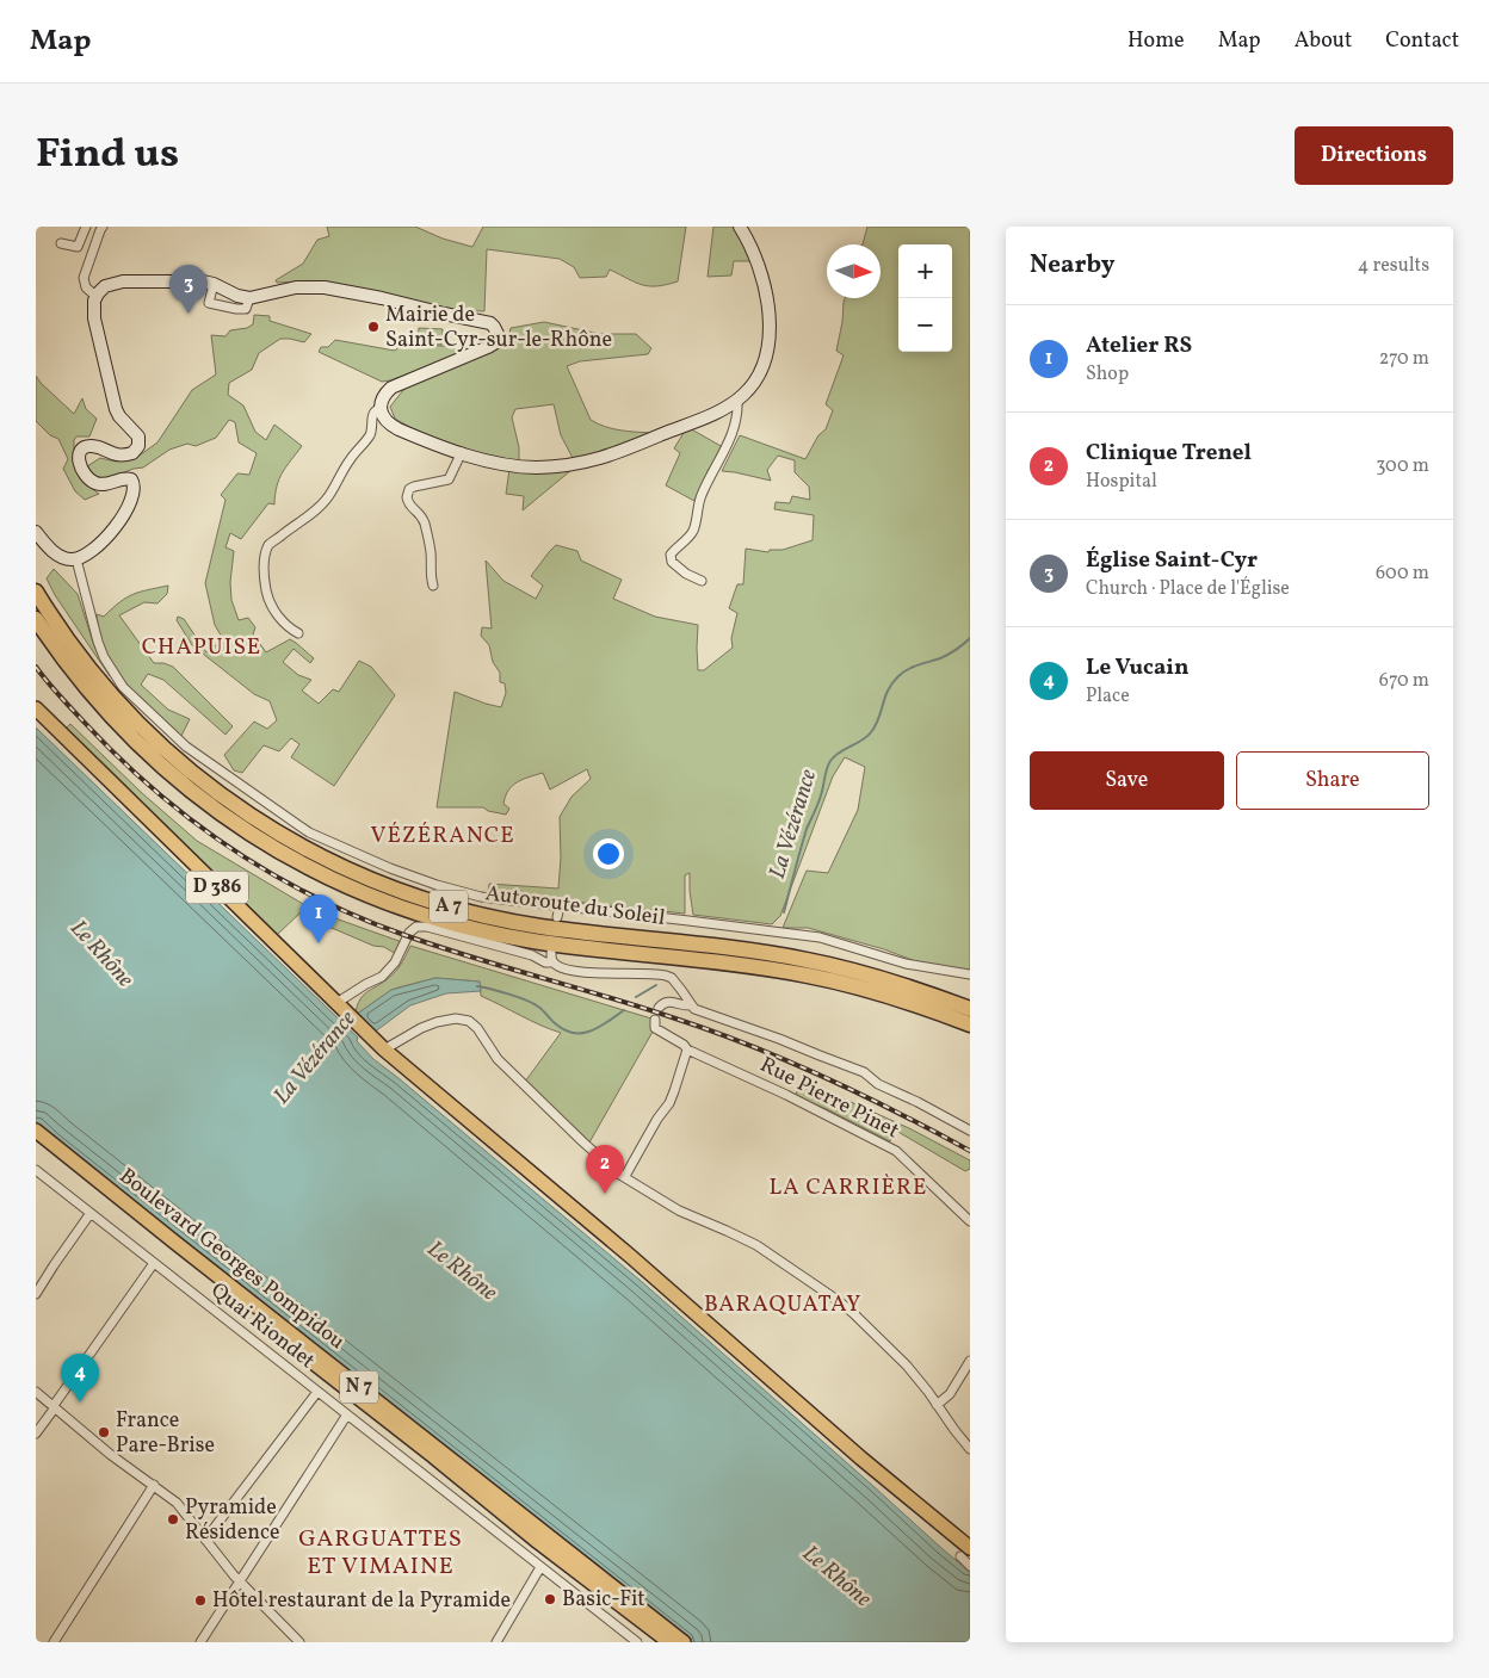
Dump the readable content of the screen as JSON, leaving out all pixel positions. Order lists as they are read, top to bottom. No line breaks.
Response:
{"streets":{"highway":["A 7","Autoroute du Soleil"],"main road":["D 386","Boulevard Georges Pompidou","N 7"],"street":["Rue Pierre Pinet","Quai Riondet"]},"districts":["CHAPUISE","VÉZÉRANCE","LA CARRIÈRE","BARAQUATAY","GARGUATTES ET VIMAINE"],"water":["La Vézérance","Le Rhône"],"places":["Mairie de Saint-Cyr-sur-le-Rhône","France Pare-Brise","Pyramide Résidence","Basic-Fit","Hôtel restaurant de la Pyramide"],"north":"right","page":{"header":"Map","nav":["Home","Map","About","Contact"],"title":"Find us","buttons":["Directions",["Save","Share"]],"heading":["Nearby","4 results"],"map_buttons":["+","−"],"pins":["3","1","2","4"],"list":[{"mark":"1","name":"Atelier RS","note":"Shop","value":"270 m"},{"mark":"2","name":"Clinique Trenel","note":"Hospital","value":"300 m"},{"mark":"3","name":"Église Saint-Cyr","note":"Church · Place de l'Église","value":"600 m"},{"mark":"4","name":"Le Vucain","note":"Place","value":"670 m"}]}}
